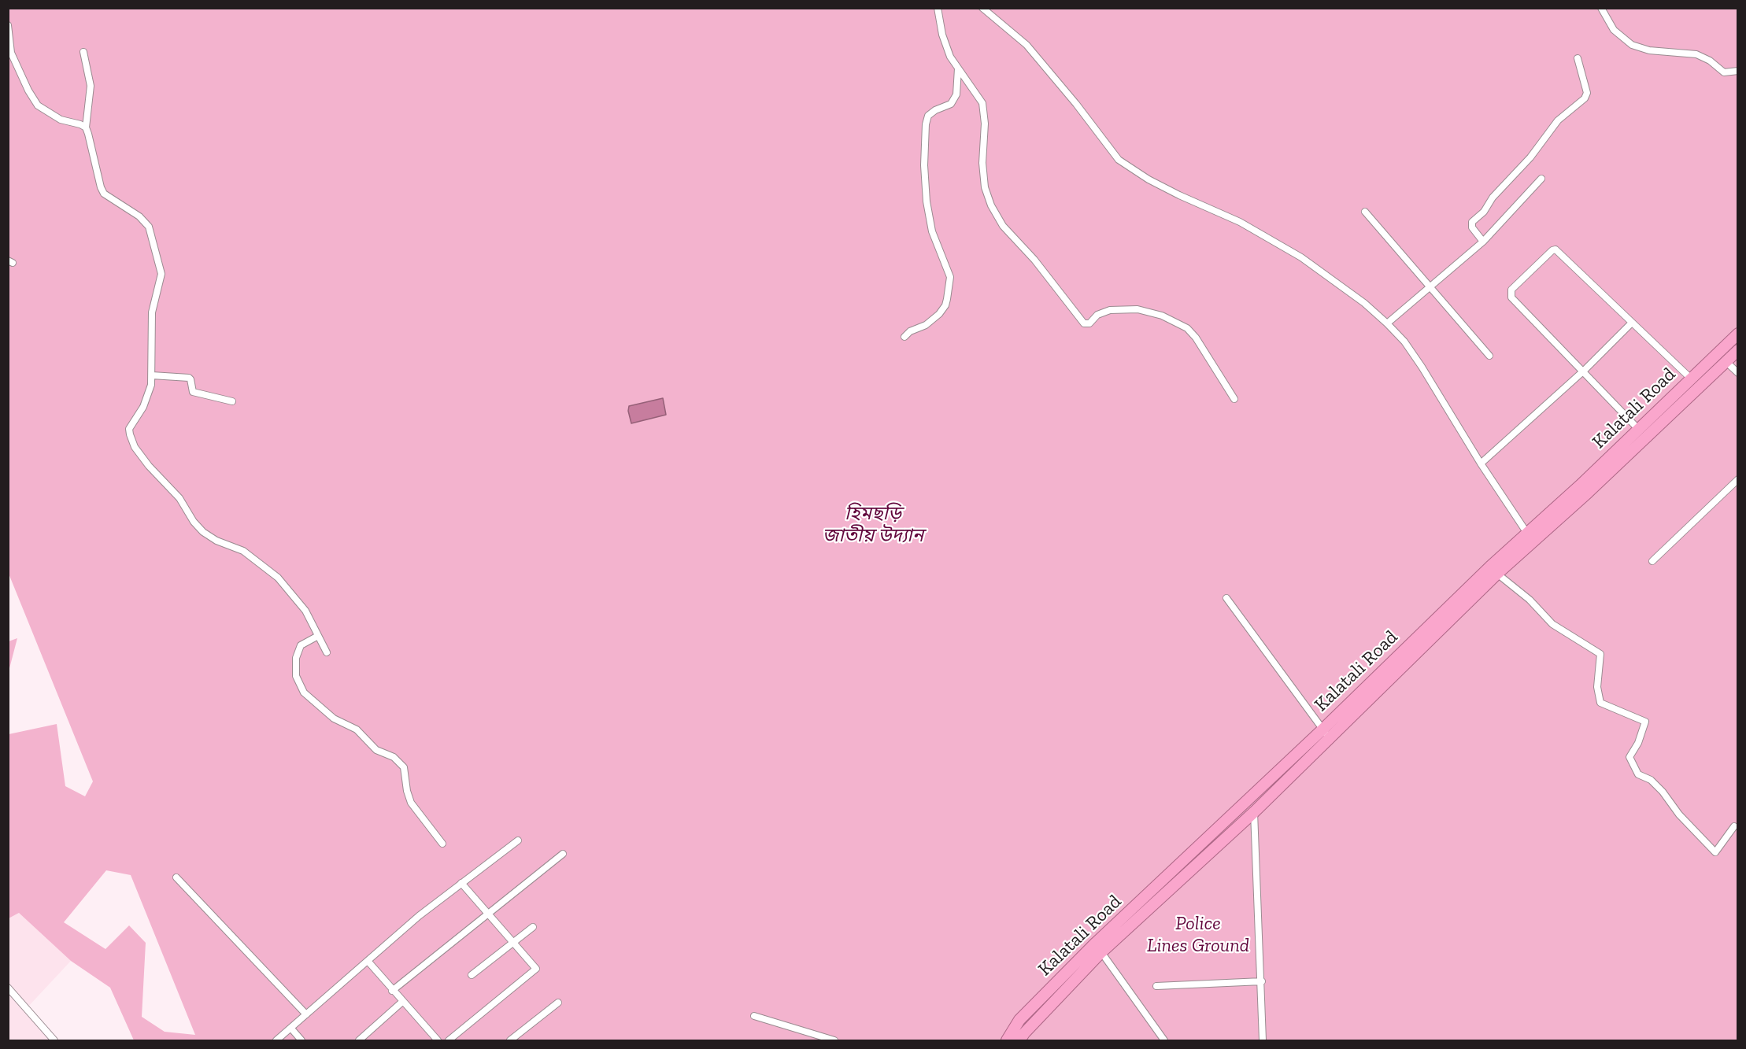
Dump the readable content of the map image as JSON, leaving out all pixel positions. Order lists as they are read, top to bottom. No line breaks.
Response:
{"streets":{"highway":["Kalatali Road"]},"parks":["হিমছড়ি জাতীয় উদ্যান","Police Lines Ground"]}
